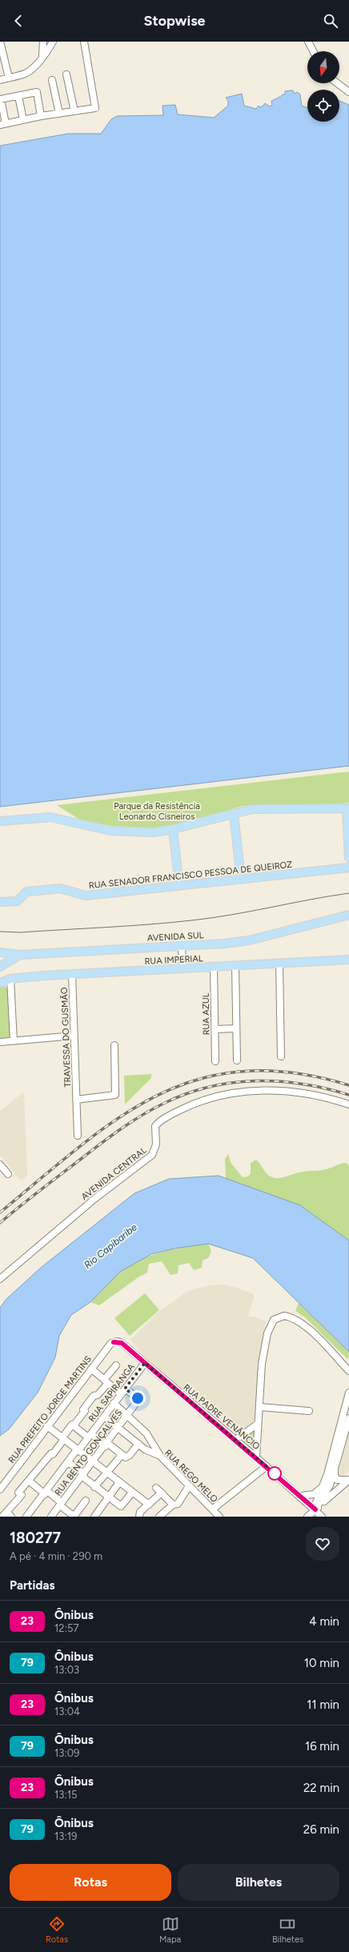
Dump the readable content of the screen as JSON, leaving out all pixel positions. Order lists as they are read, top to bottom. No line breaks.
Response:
{"streets":{"main road":["RUA SENADOR FRANCISCO PESSOA DE QUEIROZ","AVENIDA SUL","RUA IMPERIAL"],"street":["RUA AZUL","TRAVESSA DO GUSMÃO","AVENIDA CENTRAL","RUA SAPIRANGA","RUA PREFEITO JORGE MARTINS","RUA PADRE VENÂNCIO","RUA BENTO GONÇALVES","RUA REGO MELO"]},"crossings":[["RUA IMPERIAL","RUA AZUL"],["RUA IMPERIAL","TRAVESSA DO GUSMÃO"],["RUA SAPIRANGA","RUA PADRE VENÂNCIO"],["RUA SAPIRANGA","RUA BENTO GONÇALVES"],["RUA SAPIRANGA","RUA REGO MELO"],["RUA PREFEITO JORGE MARTINS","RUA PADRE VENÂNCIO"],["RUA BENTO GONÇALVES","RUA REGO MELO"]],"water":["Rio Capibaribe"],"parks":["Parque da Resistência Leonardo Cisneiros"],"lines":["bus line 23"],"north":"bottom","page":{"header":"Stopwise","heading":[["180277","A pé · 4 min · 290 m"],"Partidas"],"list":[{"mark":"23","name":"Ônibus","note":"12:57","value":"4 min"},{"mark":"79","name":"Ônibus","note":"13:03","value":"10 min"},{"mark":"23","name":"Ônibus","note":"13:04","value":"11 min"},{"mark":"79","name":"Ônibus","note":"13:09","value":"16 min"},{"mark":"23","name":"Ônibus","note":"13:15","value":"22 min"},{"mark":"79","name":"Ônibus","note":"13:19","value":"26 min"}],"buttons":["Rotas","Bilhetes"],"tabs":["Rotas","Mapa","Bilhetes"]}}
